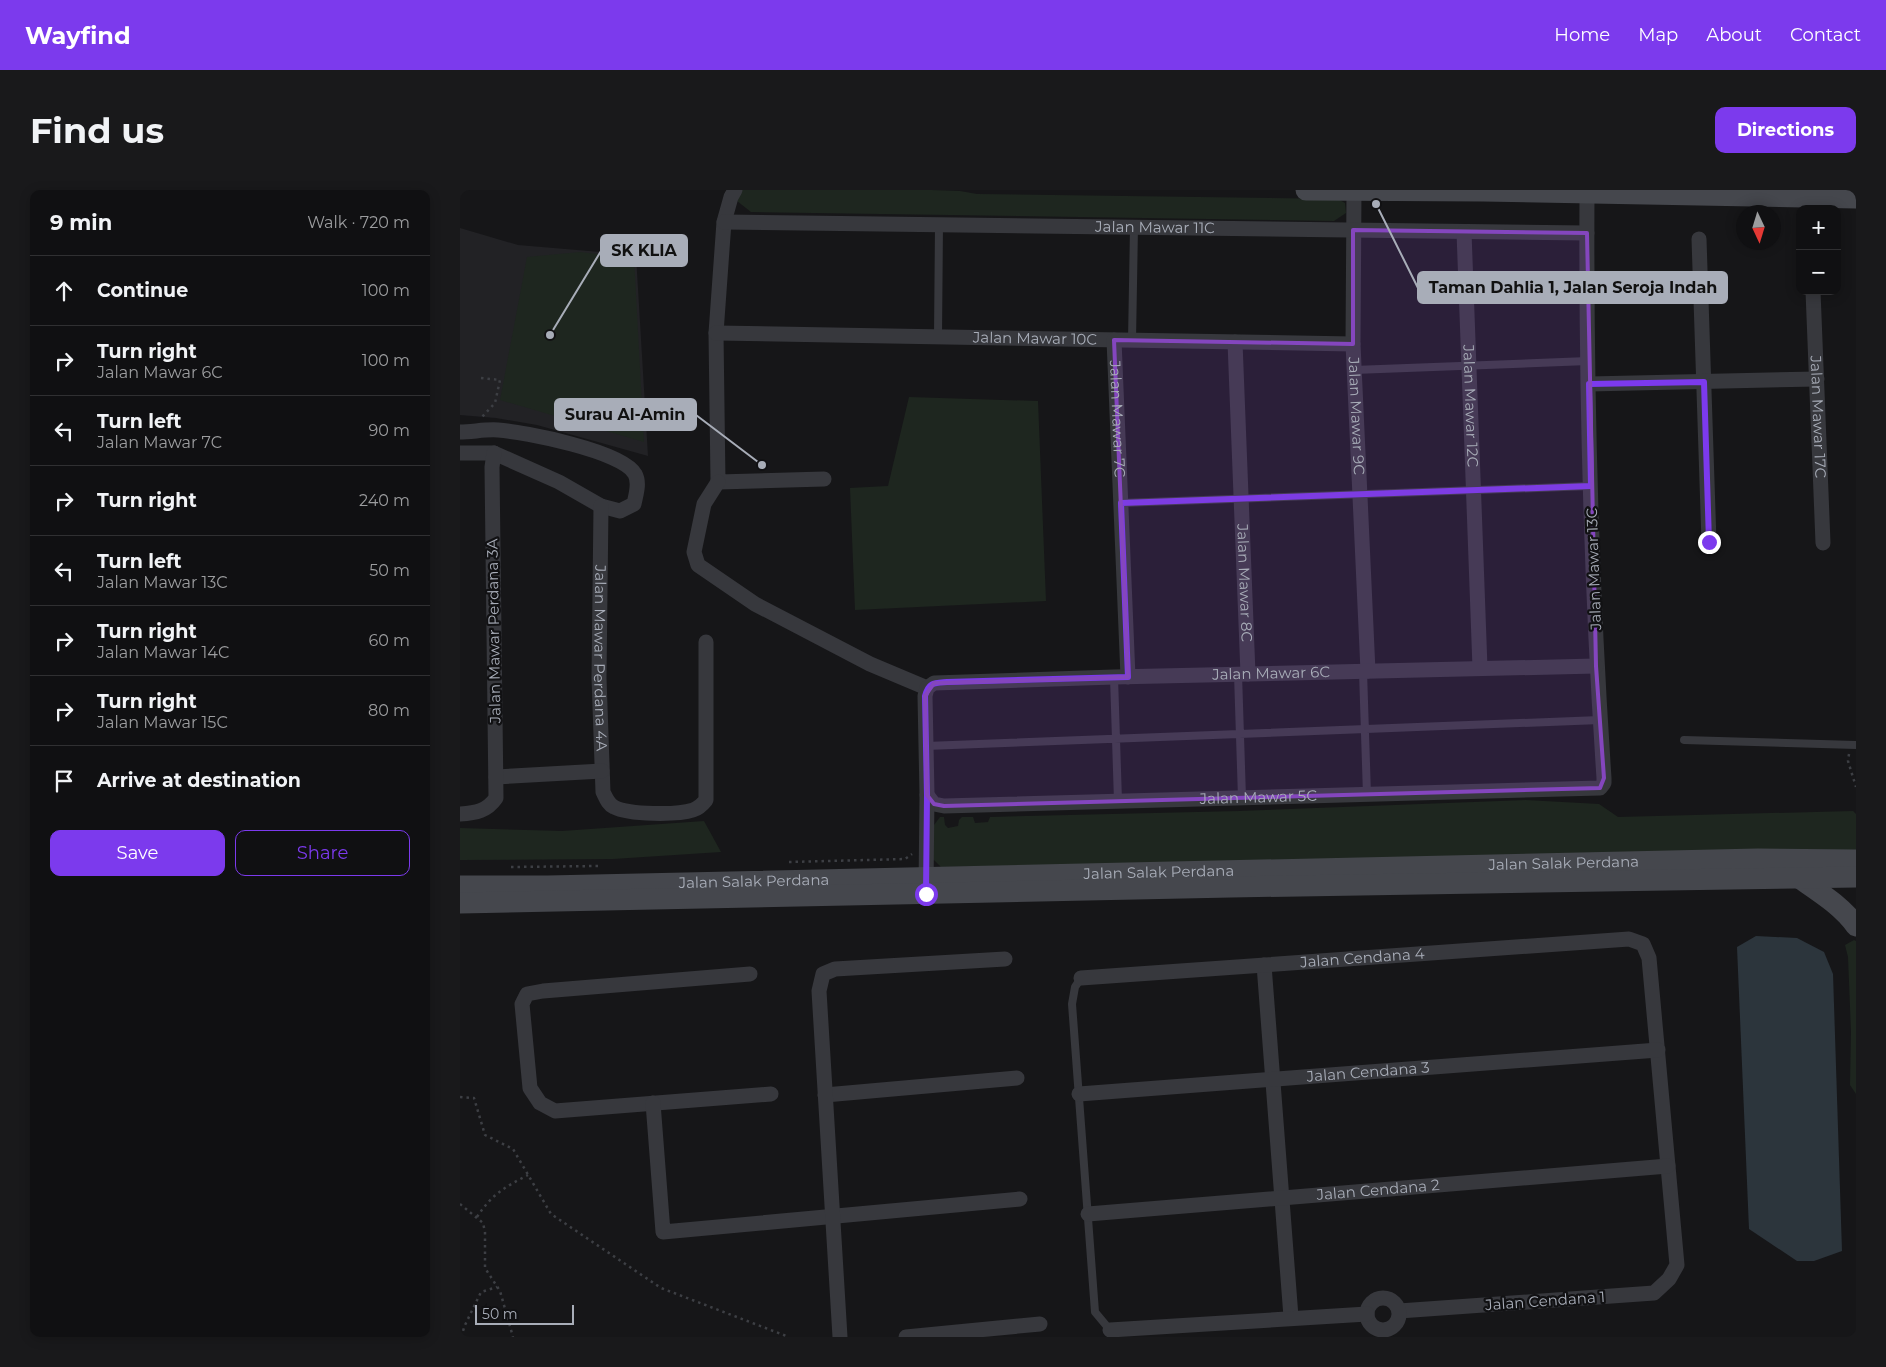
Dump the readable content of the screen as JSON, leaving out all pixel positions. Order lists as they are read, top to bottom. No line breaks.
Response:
{"streets":{"street":["Jalan Mawar 11C","Jalan Mawar 10C","Jalan Mawar 12C","Jalan Mawar 9C","Jalan Mawar 17C","Jalan Mawar 7C","Jalan Mawar 13C","Jalan Mawar 8C","Jalan Mawar Perdana 3A","Jalan Mawar Perdana 4A","Jalan Mawar 6C","Jalan Mawar 5C","Jalan Salak Perdana","Jalan Cendana 4","Jalan Cendana 3","Jalan Cendana 2","Jalan Cendana 1"]},"crossings":[["Jalan Mawar 11C","Jalan Mawar 12C"],["Jalan Mawar 11C","Jalan Mawar 9C"],["Jalan Mawar 11C","Jalan Mawar 13C"],["Jalan Mawar 10C","Jalan Mawar 9C"],["Jalan Mawar 10C","Jalan Mawar 7C"],["Jalan Mawar 10C","Jalan Mawar 8C"],["Jalan Mawar 12C","Jalan Mawar 6C"],["Jalan Mawar 9C","Jalan Mawar 6C"],["Jalan Mawar 7C","Jalan Mawar 6C"],["Jalan Mawar 13C","Jalan Mawar 6C"],["Jalan Mawar 13C","Jalan Mawar 5C"],["Jalan Mawar 8C","Jalan Mawar 6C"],["Jalan Cendana 4","Jalan Cendana 3"],["Jalan Cendana 2","Jalan Cendana 1"]],"places":["Taman Dahlia 1, Jalan Seroja Indah","SK KLIA","Surau Al-Amin"],"scale_bar":"50 m","north":"bottom","page":{"header":"Wayfind","nav":["Home","Map","About","Contact"],"buttons":["Directions",["Save","Share"]],"title":"Find us","heading":["9 min","Walk · 720 m"],"map_buttons":["+","−"],"list":[["Continue","100 m"],["Turn right","Jalan Mawar 6C","100 m"],["Turn left","Jalan Mawar 7C","90 m"],["Turn right","240 m"],["Turn left","Jalan Mawar 13C","50 m"],["Turn right","Jalan Mawar 14C","60 m"],["Turn right","Jalan Mawar 15C","80 m"],"Arrive at destination"],"scale":"50 m"}}
